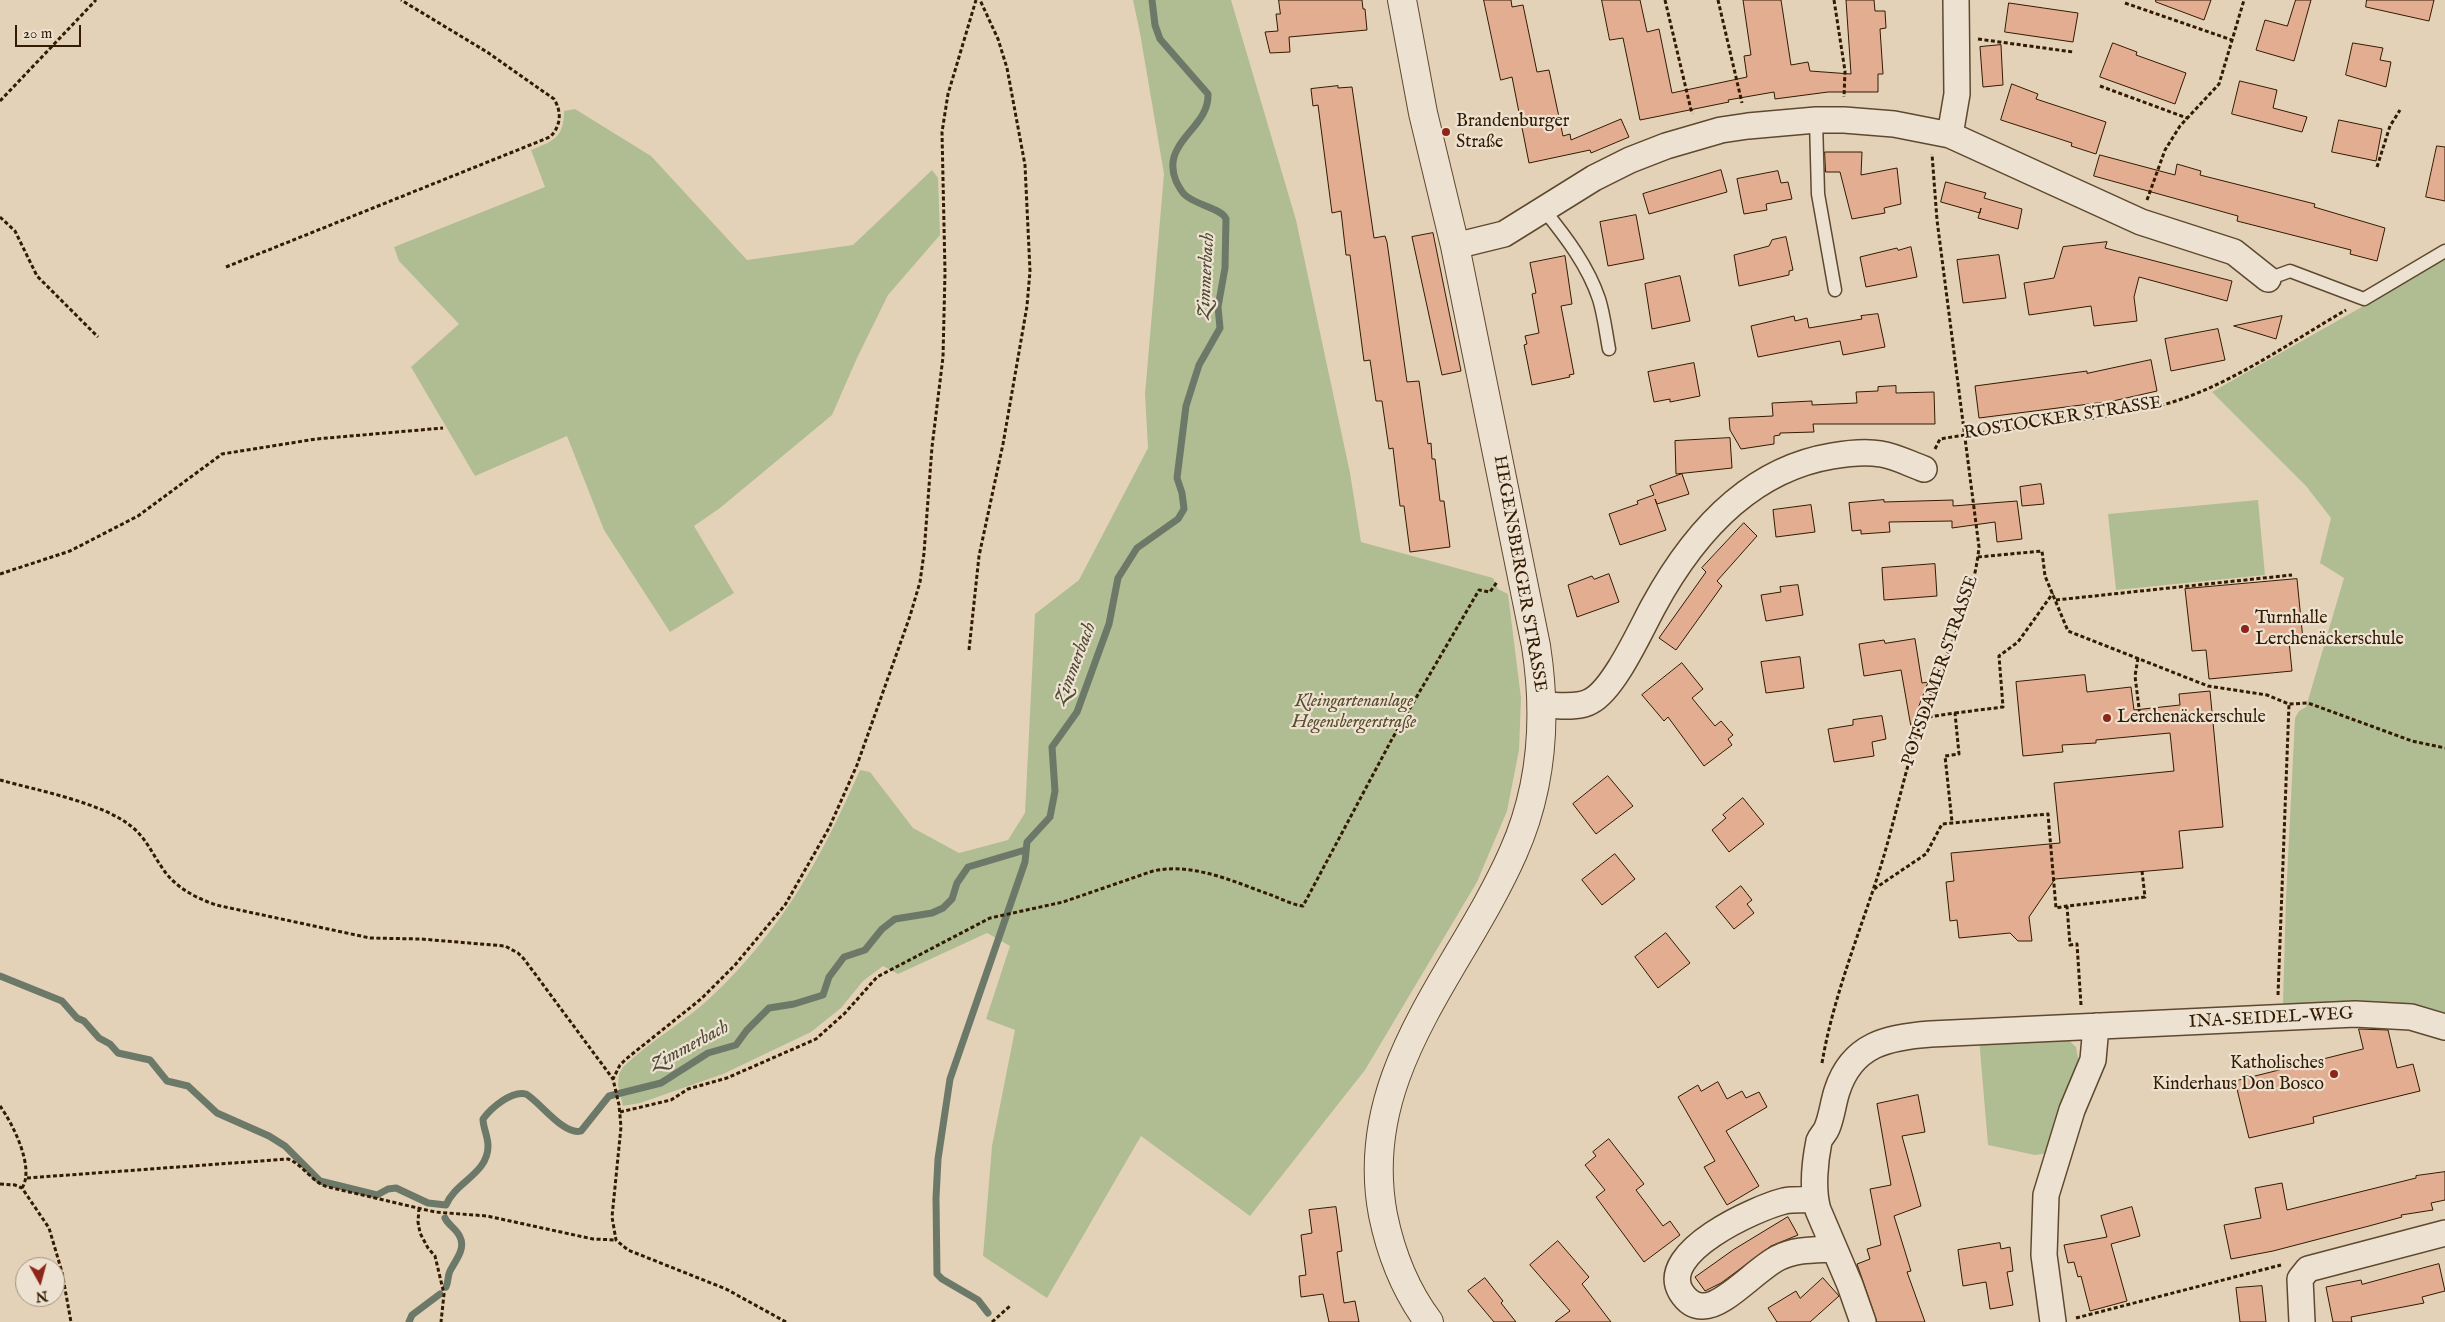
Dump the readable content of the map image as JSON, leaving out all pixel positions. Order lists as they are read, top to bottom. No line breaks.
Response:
{"streets":{"street":["HEGENSBERGER STRASSE","INA-SEIDEL-WEG"],"path":["ROSTOCKER STRASSE","POTSDAMER STRASSE"]},"crossings":[["ROSTOCKER STRASSE","POTSDAMER STRASSE"]],"water":["Zimmerbach"],"parks":["Kleingartenanlage Hegensbergerstraße"],"places":["Brandenburger Straße","Turnhalle Lerchenäckerschule","Lerchenäckerschule","Katholisches Kinderhaus Don Bosco"],"scale_bar":"20 m","north":"bottom"}
